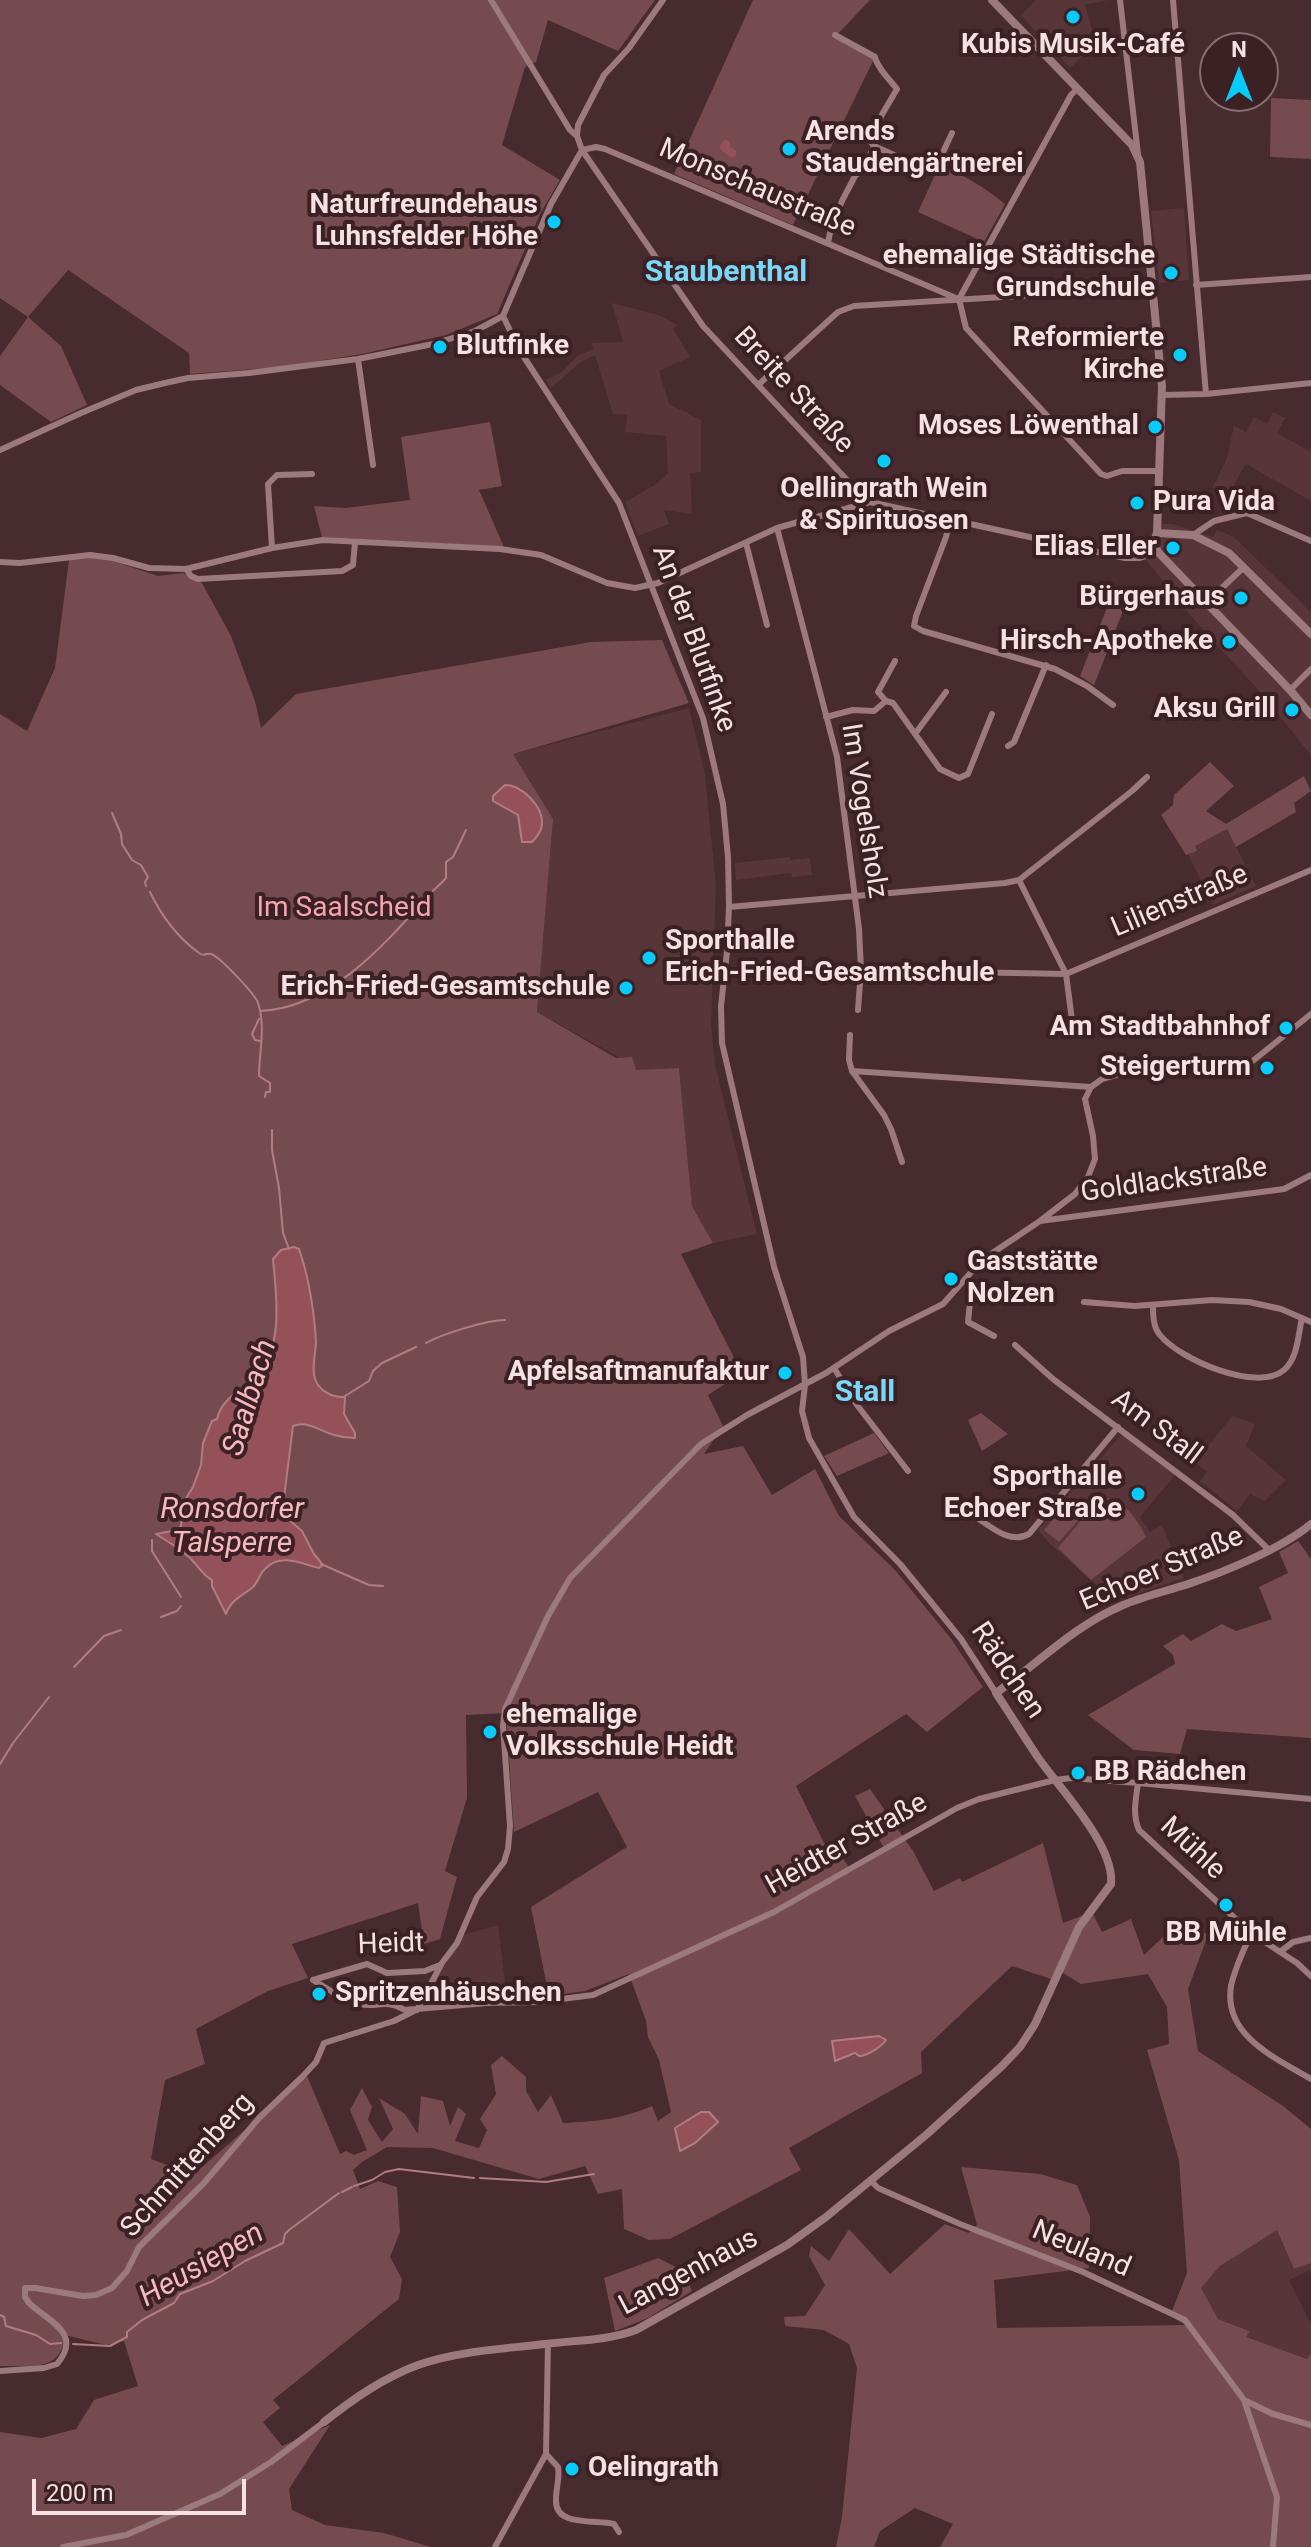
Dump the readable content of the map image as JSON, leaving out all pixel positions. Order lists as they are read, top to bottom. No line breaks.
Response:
{"streets":{"street":["Monschaustraße","Breite Straße","An der Blutfinke","Im Vogelsholz","Lilienstraße","Goldlackstraße","Am Stall","Echoer Straße","Rädchen","Heidter Straße","Mühle","Heidt","Schmittenberg","Neuland","Langenhaus"]},"crossings":[["Monschaustraße","Breite Straße"],["An der Blutfinke","Rädchen"],["Im Vogelsholz","Lilienstraße"],["Am Stall","Echoer Straße"],["Echoer Straße","Rädchen"],["Rädchen","Heidter Straße"],["Rädchen","Langenhaus"],["Heidter Straße","Mühle"],["Heidter Straße","Heidt"],["Heidter Straße","Schmittenberg"],["Heidt","Schmittenberg"],["Neuland","Langenhaus"]],"districts":["Staubenthal","Stall"],"water":["Saalbach","Ronsdorfer Talsperre","Heusiepen"],"parks":["Im Saalscheid"],"places":["Kubis Musik-Café","Arends Staudengärtnerei","Naturfreundehaus Luhnsfelder Höhe","ehemalige Städtische Grundschule","Blutfinke","Reformierte Kirche","Moses Löwenthal","Oellingrath Wein & Spirituosen","Pura Vida","Elias Eller","Bürgerhaus","Hirsch-Apotheke","Aksu Grill","Sporthalle Erich-Fried-Gesamtschule","Erich-Fried-Gesamtschule","Am Stadtbahnhof","Steigerturm","Gaststätte Nolzen","Apfelsaftmanufaktur","Sporthalle Echoer Straße","ehemalige Volksschule Heidt","BB Rädchen","BB Mühle","Spritzenhäuschen","Oelingrath"],"scale_bar":"200 m","north":"top"}
